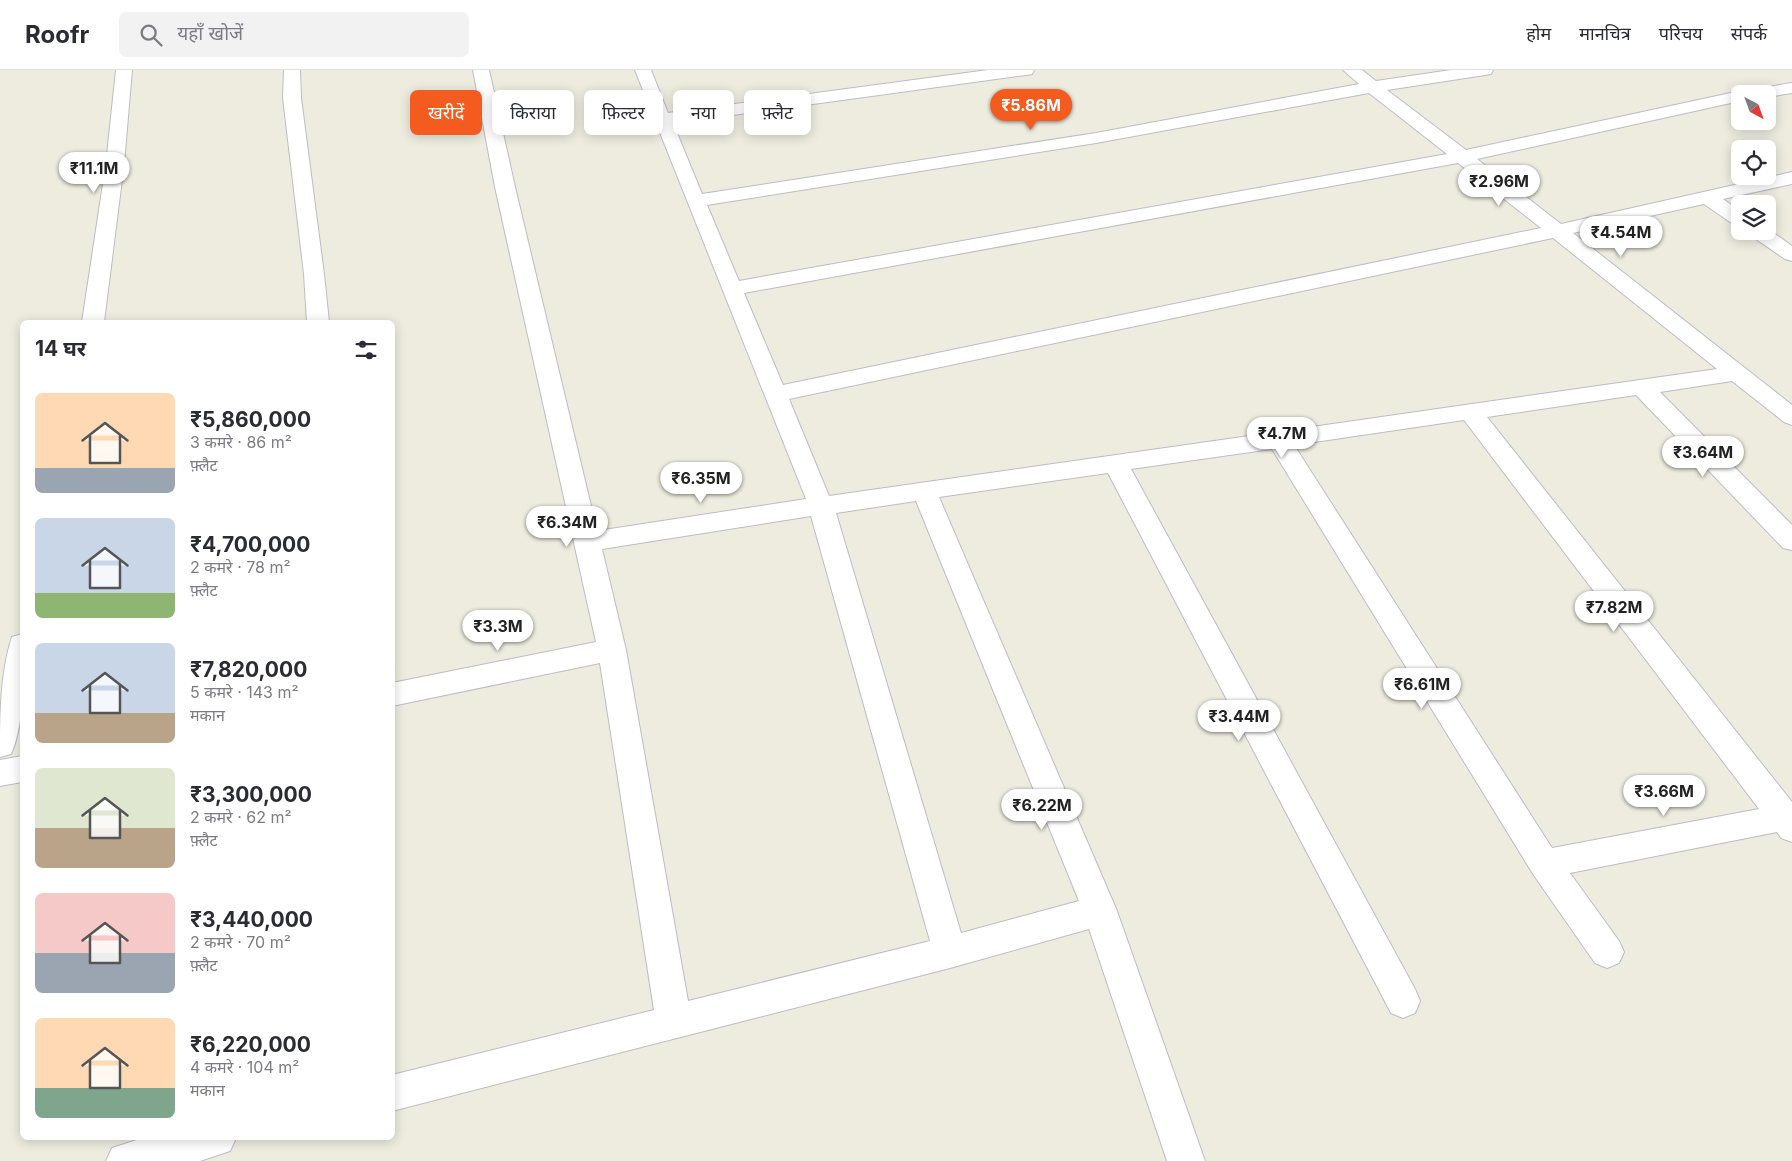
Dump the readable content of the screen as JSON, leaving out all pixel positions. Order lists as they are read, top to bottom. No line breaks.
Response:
{"north":"bottom right","page":{"header":"Roofr","search":"यहाँ खोजें","nav":["होम","मानचित्र","परिचय","संपर्क"],"price":["₹5.86M","₹11.1M","₹2.96M","₹4.54M","₹4.7M","₹3.64M","₹6.35M","₹6.34M","₹7.82M","₹3.3M","₹6.61M","₹3.44M","₹3.66M","₹6.22M"],"chip":["खरीदें","किराया","फ़िल्टर","नया","फ़्लैट"],"heading":"14 घर","list":[{"name":"₹5,860,000","note":"3 कमरे · 86 m² · फ़्लैट"},{"name":"₹4,700,000","note":"2 कमरे · 78 m² · फ़्लैट"},{"name":"₹7,820,000","note":"5 कमरे · 143 m² · मकान"},{"name":"₹3,300,000","note":"2 कमरे · 62 m² · फ़्लैट"},{"name":"₹3,440,000","note":"2 कमरे · 70 m² · फ़्लैट"},{"name":"₹6,220,000","note":"4 कमरे · 104 m² · मकान"}]}}
